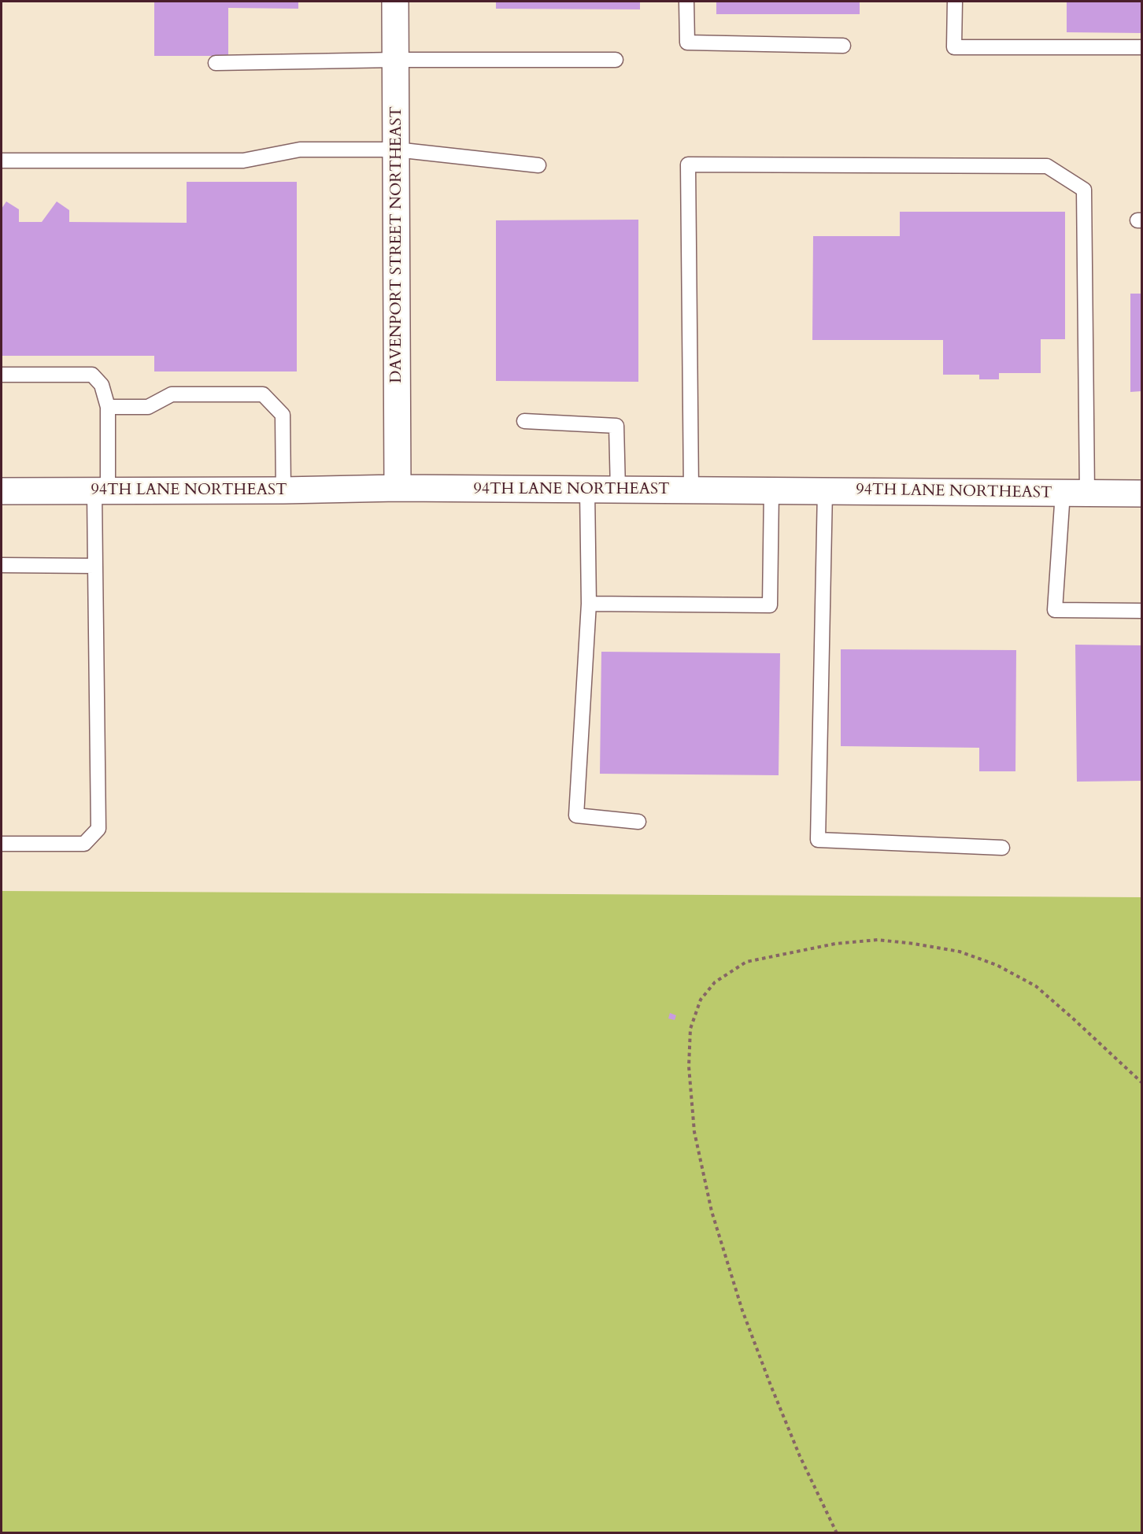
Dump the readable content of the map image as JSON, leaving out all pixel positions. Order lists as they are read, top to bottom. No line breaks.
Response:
{"streets":{"street":["DAVENPORT STREET NORTHEAST","94TH LANE NORTHEAST"]},"crossings":[["DAVENPORT STREET NORTHEAST","94TH LANE NORTHEAST"]]}
